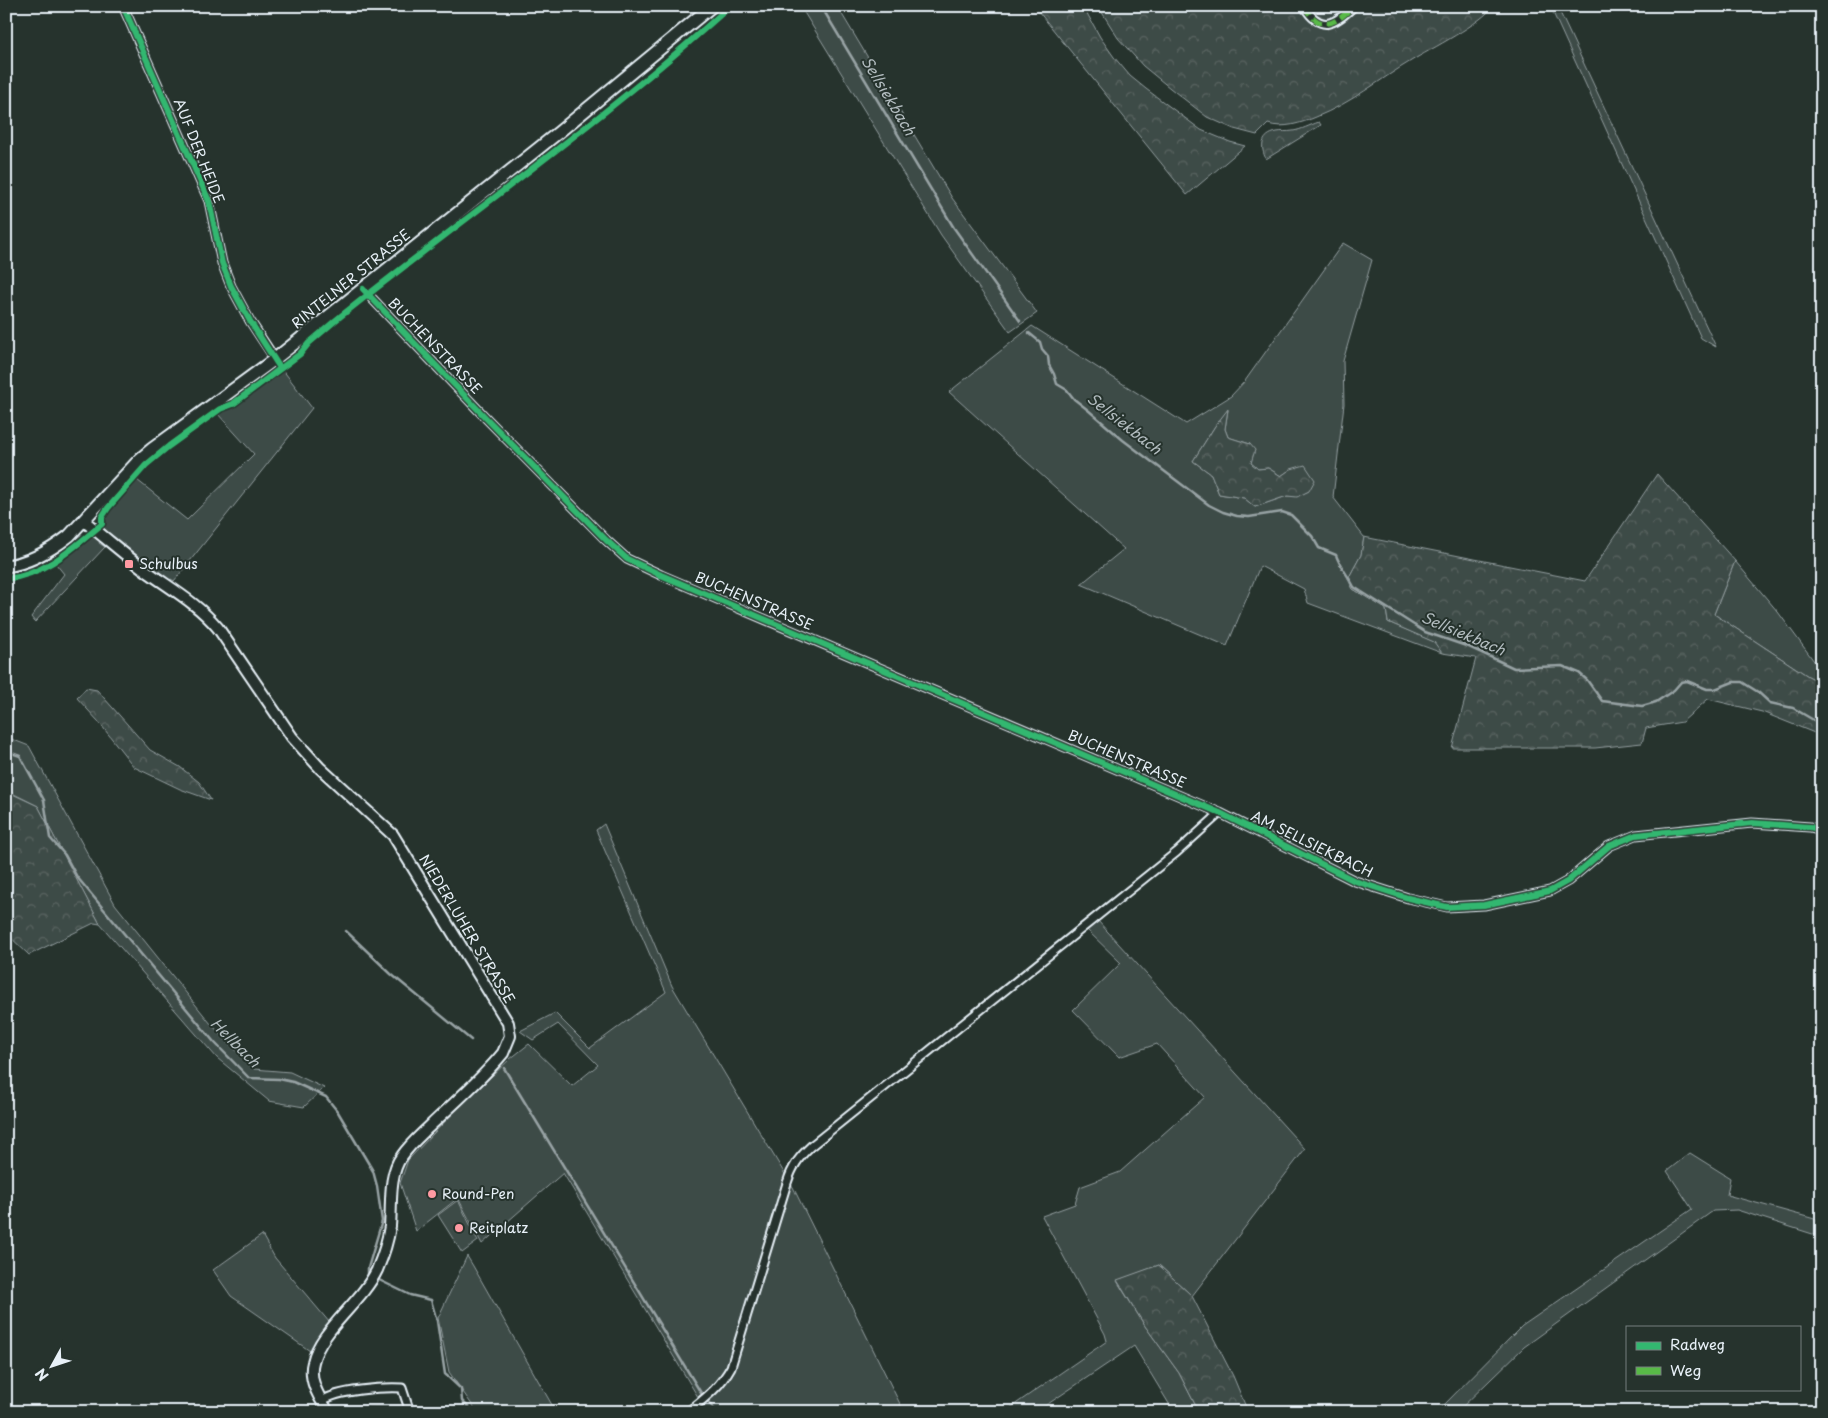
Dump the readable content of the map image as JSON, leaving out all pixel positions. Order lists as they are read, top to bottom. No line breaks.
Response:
{"streets":{"main road":["RINTELNER STRASSE"],"street":["AUF DER HEIDE","BUCHENSTRASSE","AM SELLSIEKBACH","NIEDERLUHER STRASSE"]},"crossings":[["AUF DER HEIDE","RINTELNER STRASSE"],["RINTELNER STRASSE","BUCHENSTRASSE"],["RINTELNER STRASSE","NIEDERLUHER STRASSE"],["BUCHENSTRASSE","AM SELLSIEKBACH"]],"water":["Sellsiekbach","Hellbach"],"places":{"transit":["Schulbus"],"other":["Round-Pen","Reitplatz"]},"legend":["Radweg","Weg"],"north":"bottom left"}
